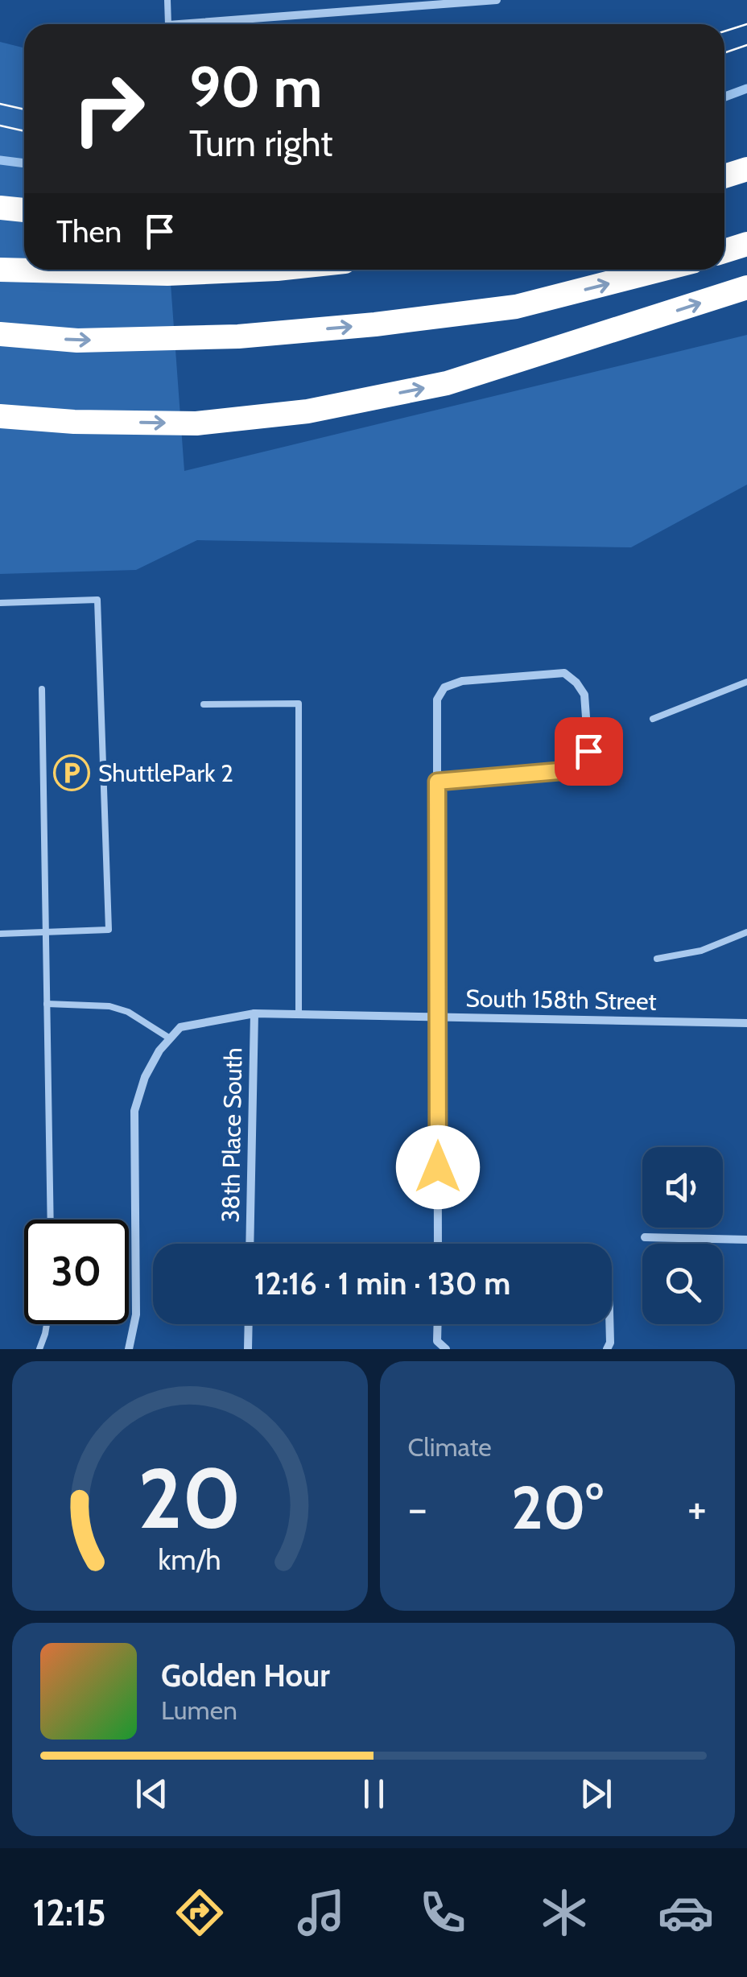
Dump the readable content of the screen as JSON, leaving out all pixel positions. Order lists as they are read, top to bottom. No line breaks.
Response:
{"streets":{"street":["South 158th Street","38th Place South"]},"crossings":[["South 158th Street","38th Place South"]],"places":{"parking":["ShuttlePark 2"]},"page":{"turn":["90 m","Turn right"],"then":"Then","limit":"30","trip":"12:16 · 1 min · 130 m","tile":"Climate","heat":["−","20°","+"],"song":["Golden Hour","Lumen"],"tabs":"12:15","gauge":["20","km/h"]}}
